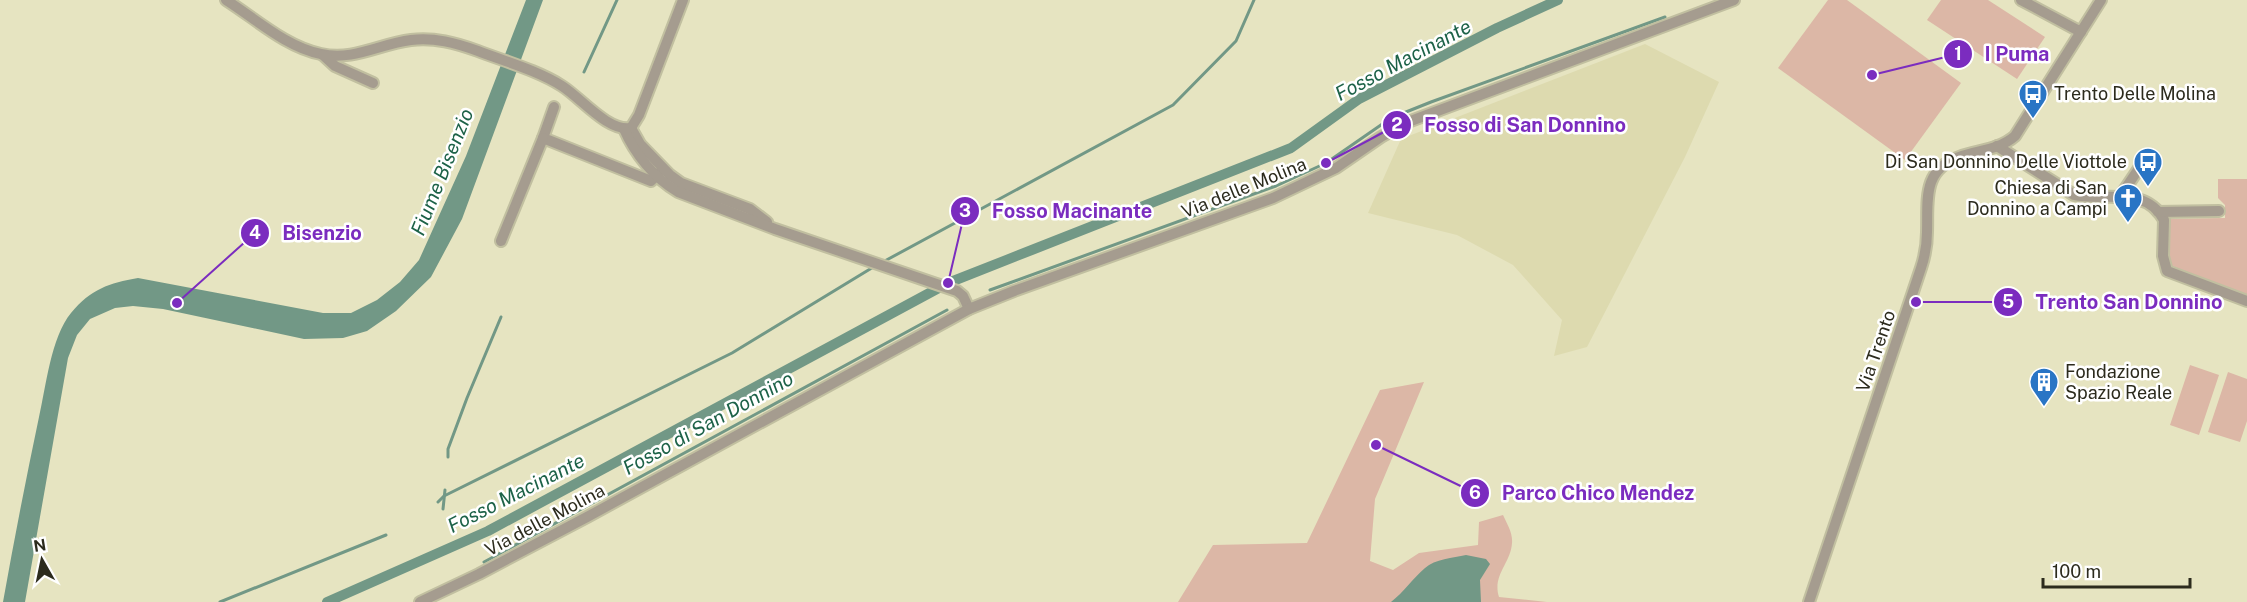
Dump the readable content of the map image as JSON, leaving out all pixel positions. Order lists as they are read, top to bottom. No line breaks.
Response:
{"streets":{"street":["Via delle Molina","Via Trento"]},"water":["Fosso Macinante","Fiume Bisenzio","Fosso di San Donnino"],"places":{"other":["I Puma","Fosso di San Donnino","Fosso Macinante","Trento San Donnino","Bisenzio","Parco Chico Mendez"],"bus stop":["Trento Delle Molina","Di San Donnino Delle Viottole"],"church":["Chiesa di San Donnino a Campi"],"building":["Fondazione Spazio Reale"]},"scale_bar":"100 m","north":"top"}
